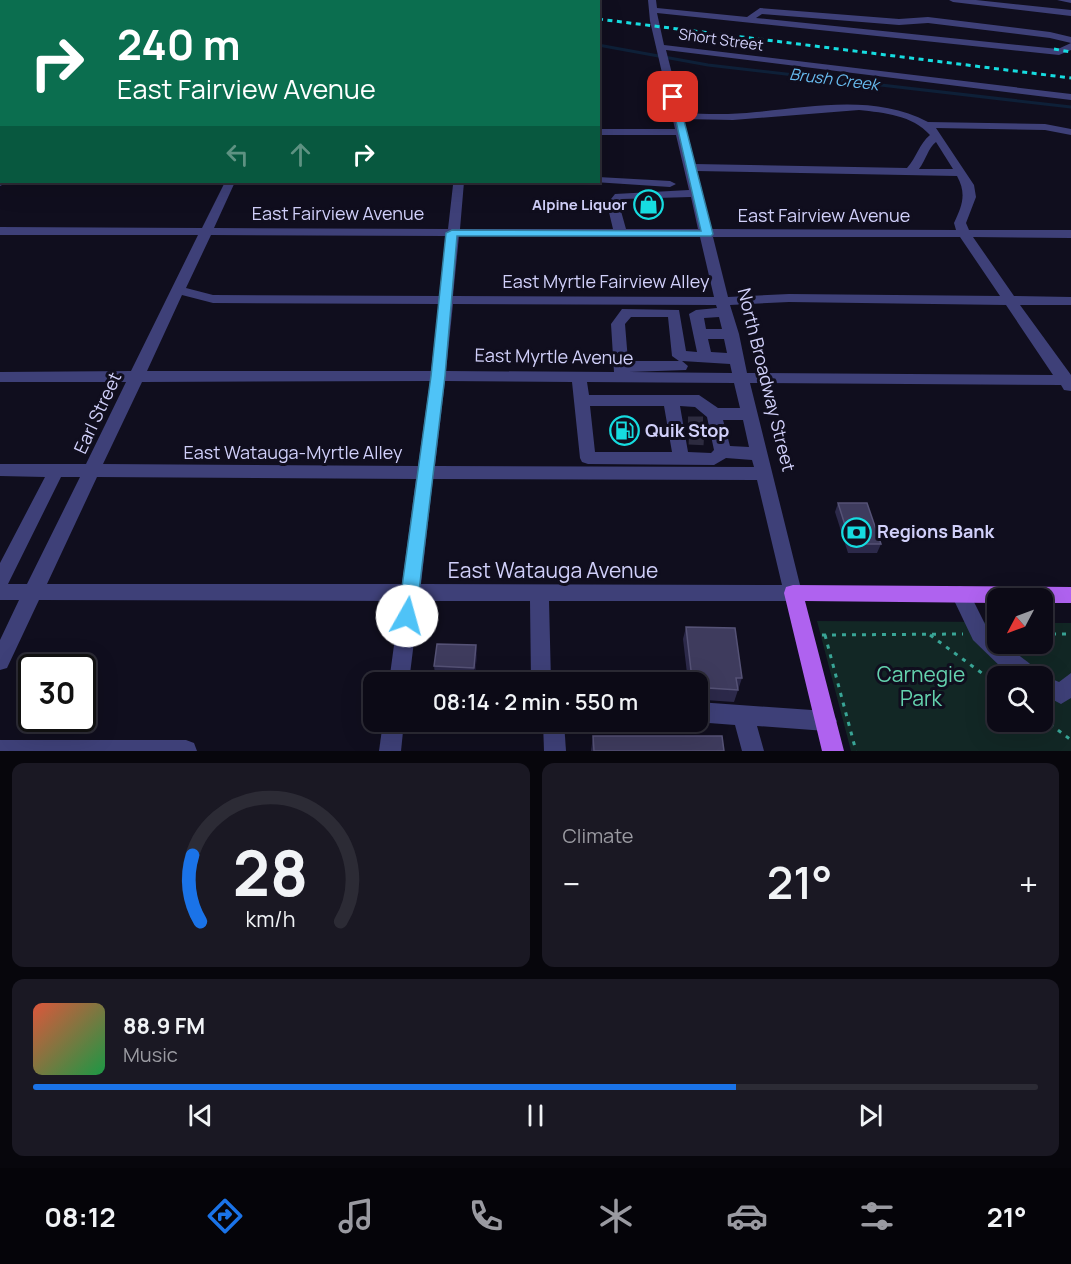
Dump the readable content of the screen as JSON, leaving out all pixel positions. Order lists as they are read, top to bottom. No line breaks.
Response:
{"streets":{"main road":["North Broadway Street","East Watauga Avenue"],"street":["Short Street","East Fairview Avenue","East Myrtle Fairview Alley","East Myrtle Avenue","Earl Street","East Watauga-Myrtle Alley"]},"crossings":[["Short Street","North Broadway Street"],["East Fairview Avenue","North Broadway Street"],["East Fairview Avenue","Earl Street"],["East Myrtle Fairview Alley","North Broadway Street"],["East Myrtle Fairview Alley","Earl Street"],["East Myrtle Avenue","North Broadway Street"],["East Myrtle Avenue","Earl Street"],["North Broadway Street","East Watauga-Myrtle Alley"],["North Broadway Street","East Watauga Avenue"],["Earl Street","East Watauga-Myrtle Alley"],["Earl Street","East Watauga Avenue"]],"water":["Brush Creek"],"parks":["Carnegie Park"],"places":{"shop":["Alpine Liquor"],"fuel station":["Quik Stop"],"bank":["Regions Bank"]},"north":"bottom left","page":{"turn":["240 m","East Fairview Avenue"],"limit":"30","trip":"08:14 · 2 min · 550 m","tile":"Climate","heat":["−","21°","+"],"song":["88.9 FM","Music"],"tabs":["08:12","21°"],"gauge":["28","km/h"]}}
